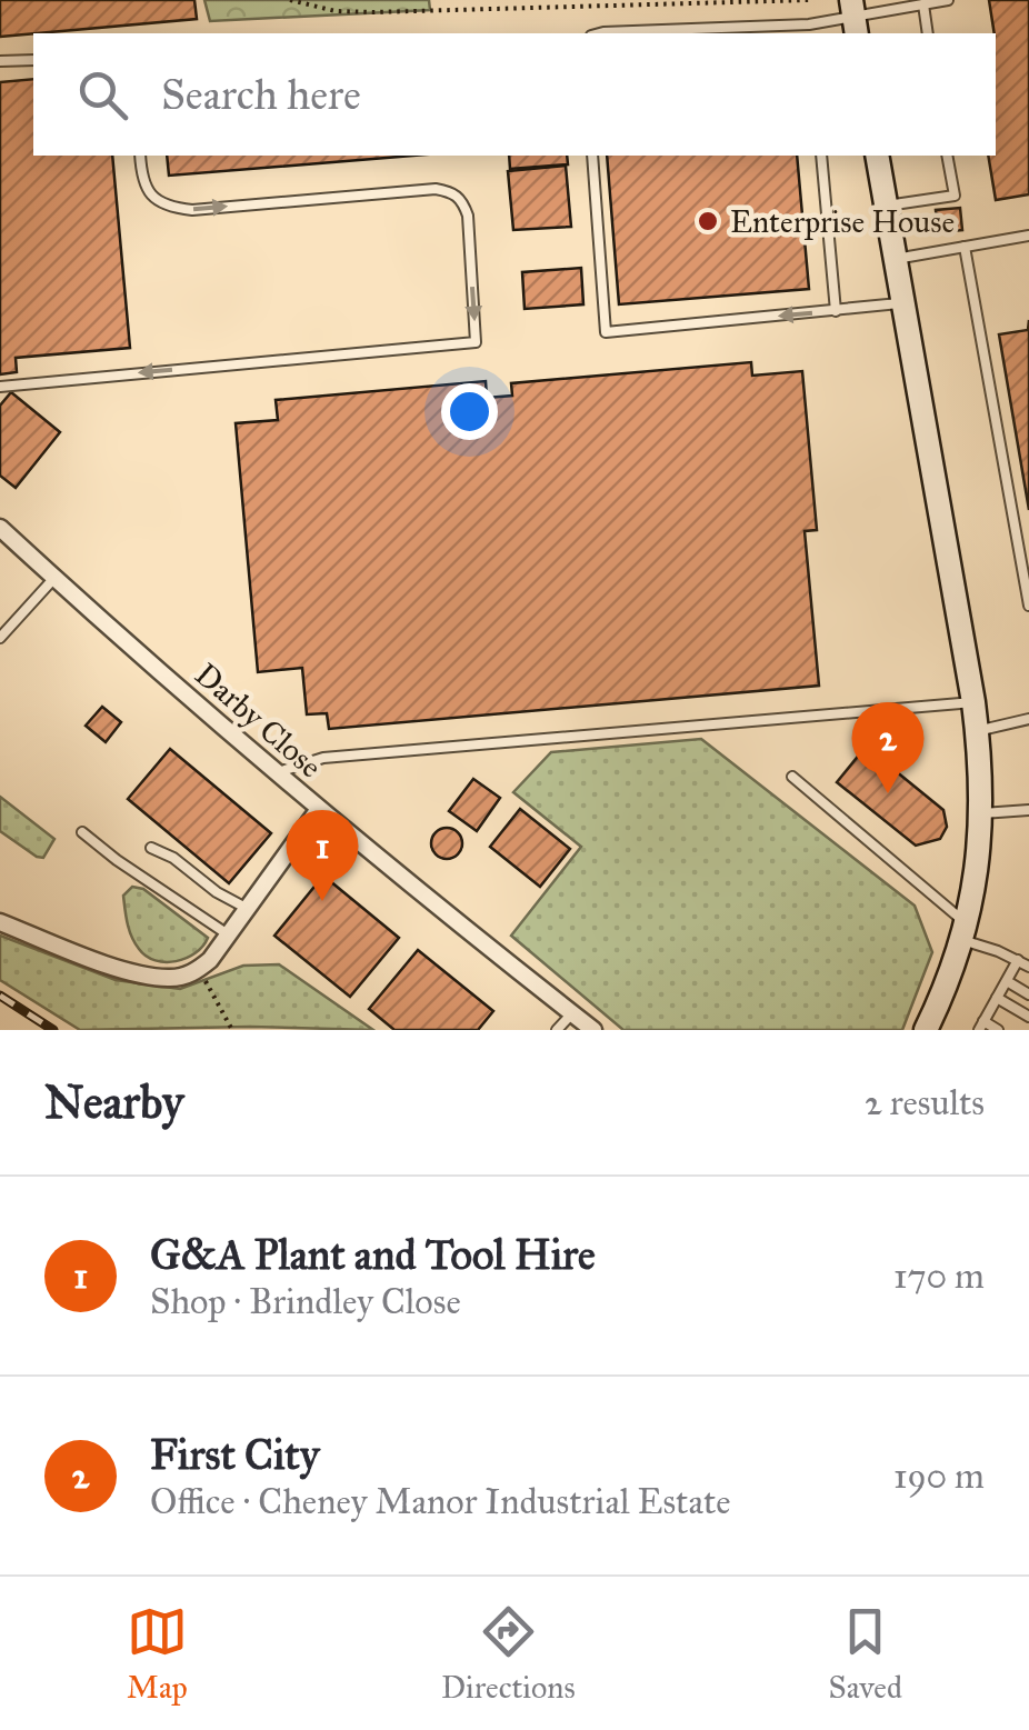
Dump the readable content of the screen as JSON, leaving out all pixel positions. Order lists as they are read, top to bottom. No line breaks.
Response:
{"streets":{"street":["Darby Close"]},"places":["Enterprise House"],"page":{"search":"Search here","pins":["2","1"],"heading":["Nearby","2 results"],"list":[{"mark":"1","name":"G&A Plant and Tool Hire","note":"Shop · Brindley Close","value":"170 m"},{"mark":"2","name":"First City","note":"Office · Cheney Manor Industrial Estate","value":"190 m"}],"nav":["Map","Directions","Saved"]}}
